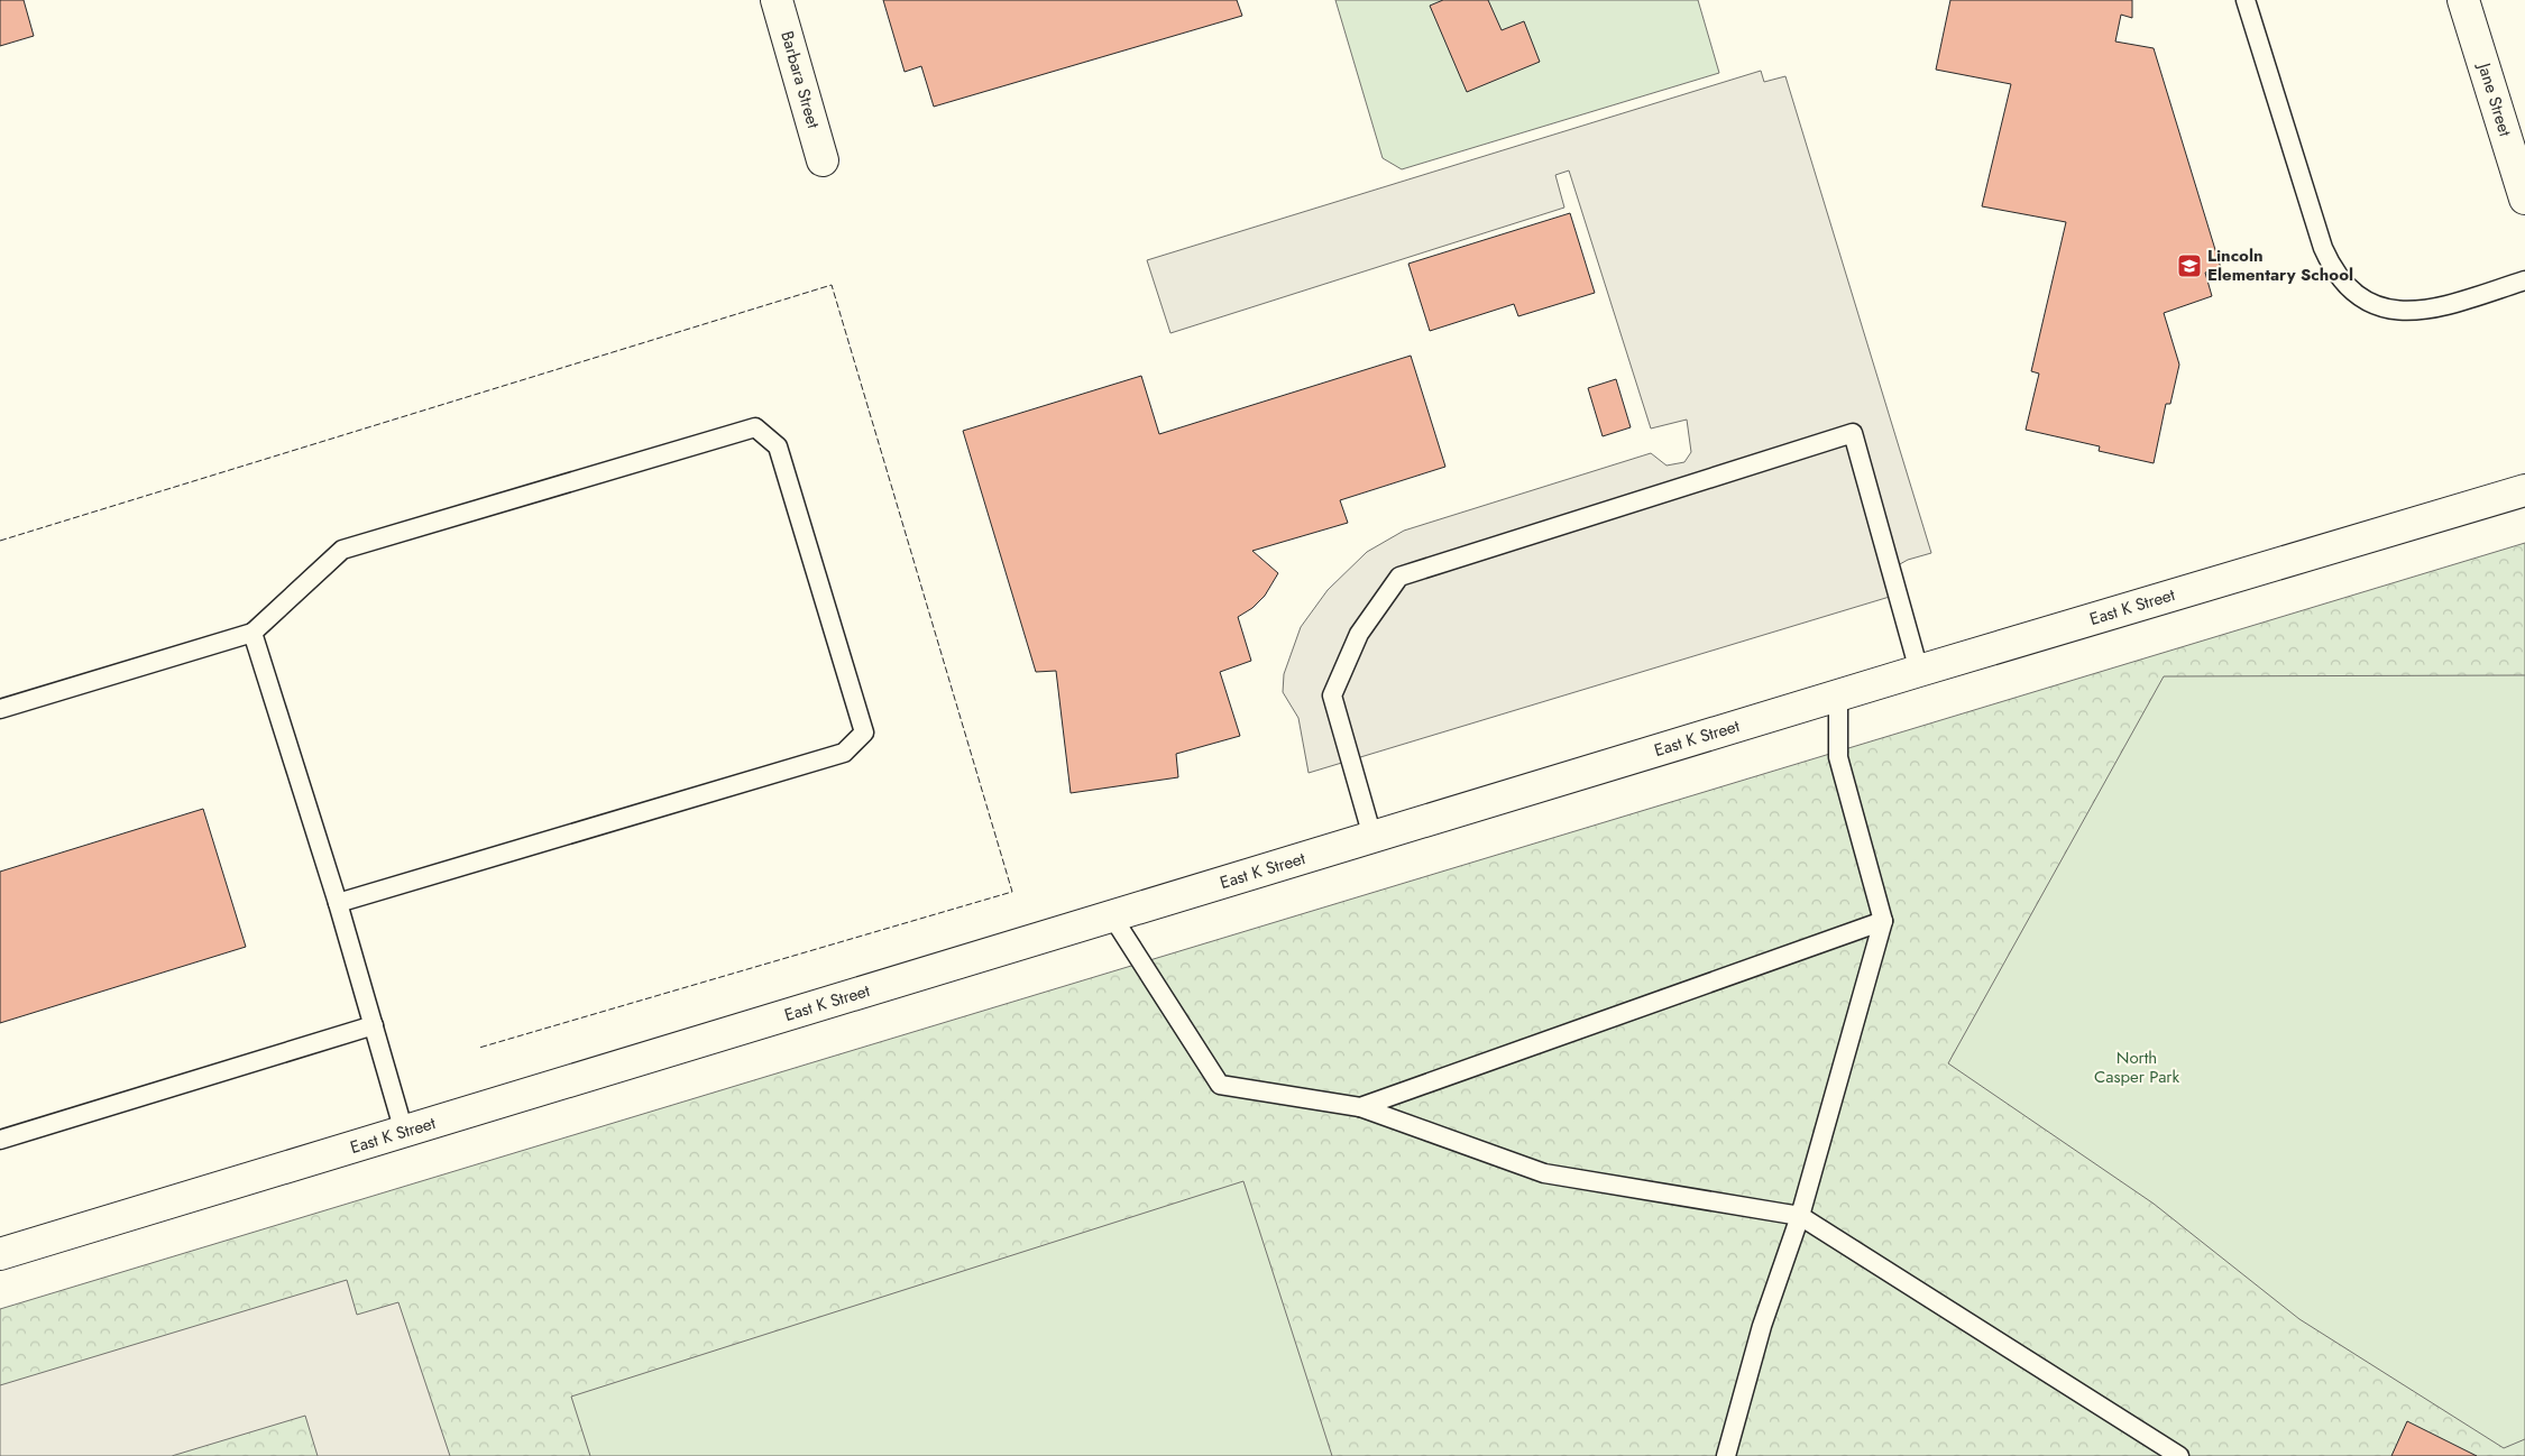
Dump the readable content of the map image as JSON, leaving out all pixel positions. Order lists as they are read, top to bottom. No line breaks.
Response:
{"streets":{"street":["Barbara Street","Jane Street","East K Street"]},"parks":["North Casper Park"],"places":{"school or university":["Lincoln Elementary School"]}}
